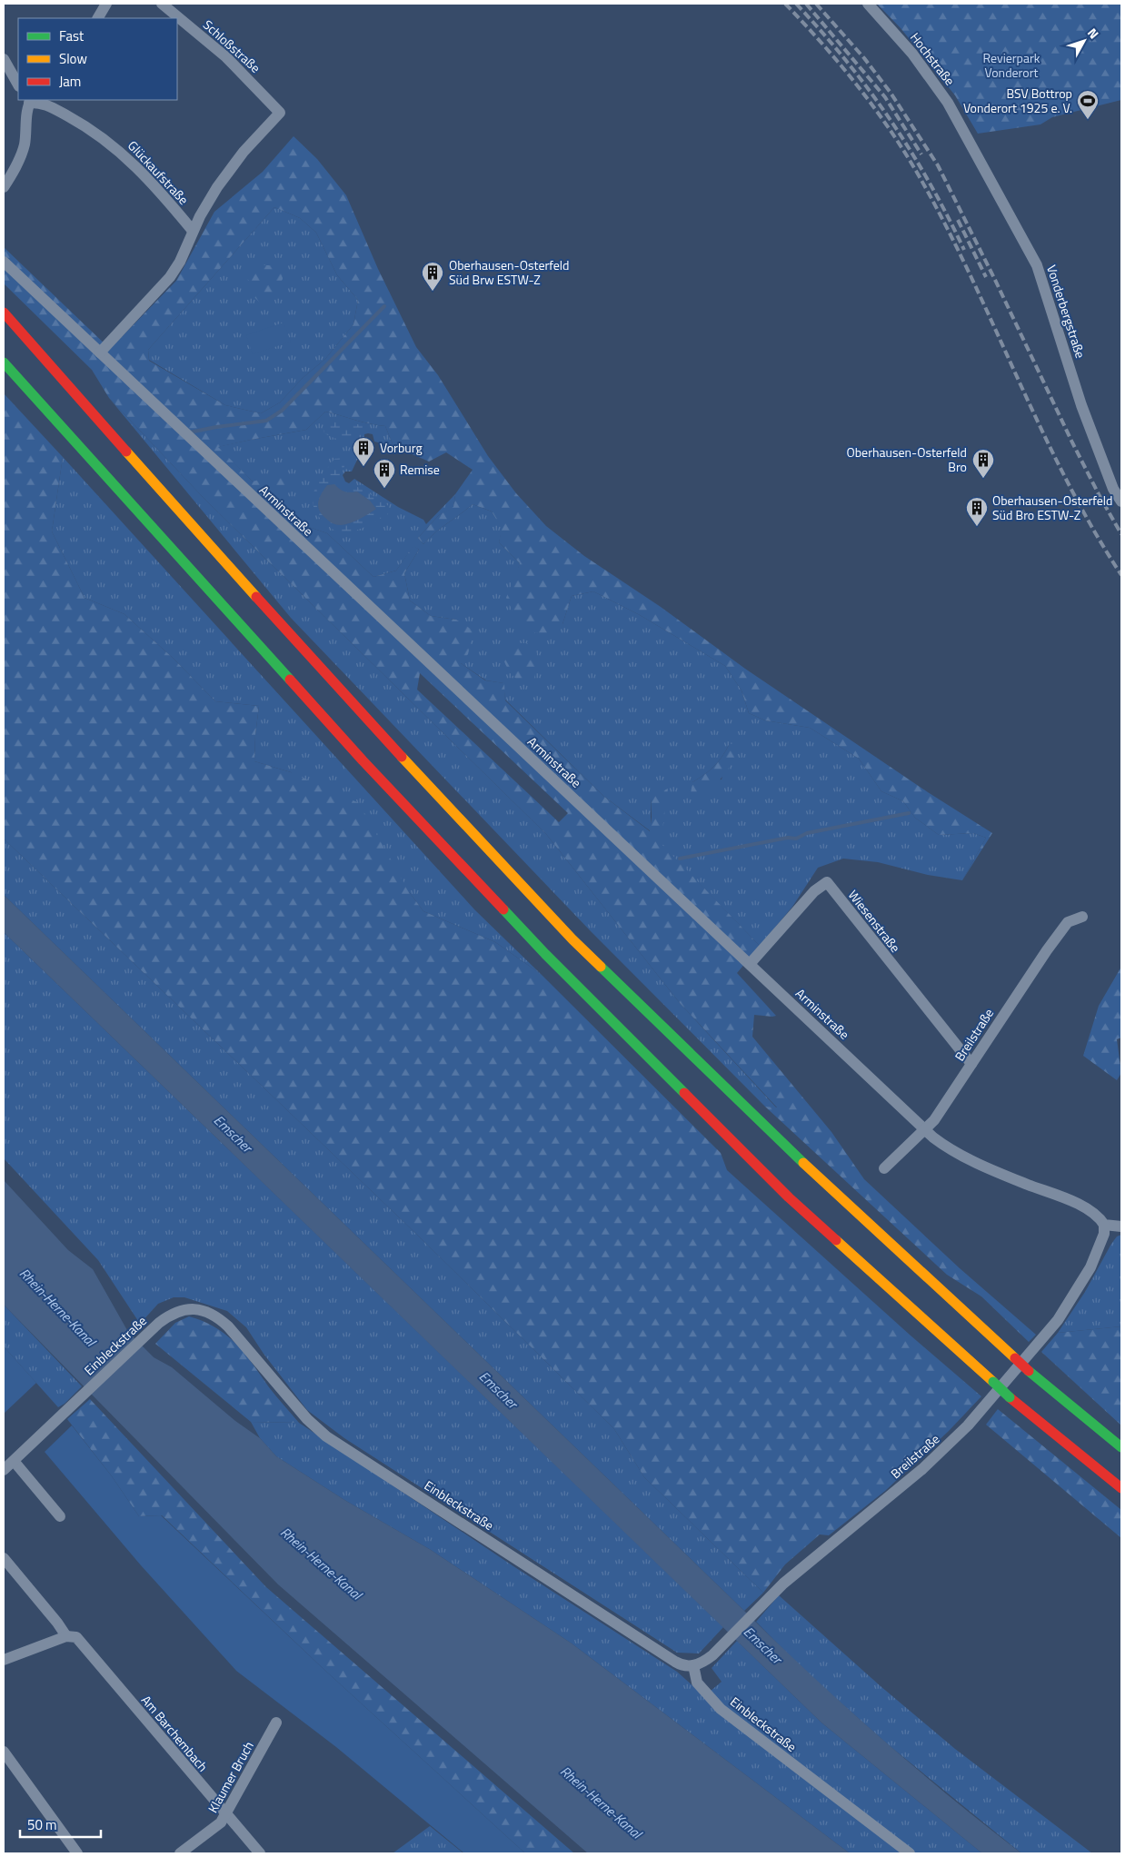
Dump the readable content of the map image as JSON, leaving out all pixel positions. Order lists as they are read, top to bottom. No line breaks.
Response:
{"streets":{"street":["Schloßstraße","Hochstraße","Glückaufstraße","Vonderbergstraße","Arminstraße","Wiesenstraße","Breilstraße","Einbleckstraße","Am Barchembach","Klaumer Bruch"]},"crossings":[["Schloßstraße","Glückaufstraße"],["Hochstraße","Vonderbergstraße"],["Glückaufstraße","Arminstraße"],["Arminstraße","Wiesenstraße"],["Arminstraße","Breilstraße"],["Wiesenstraße","Breilstraße"],["Breilstraße","Einbleckstraße"],["Am Barchembach","Klaumer Bruch"]],"water":["Emscher","Rhein-Herne-Kanal"],"parks":["Revierpark Vonderort"],"places":{"sports":["BSV Bottrop Vonderort 1925 e. V."],"building":["Oberhausen-Osterfeld Süd Brw ESTW-Z","Vorburg","Oberhausen-Osterfeld Bro","Remise","Oberhausen-Osterfeld Süd Bro ESTW-Z"]},"legend":["Fast","Slow","Jam"],"scale_bar":"50 m","north":"top right"}
